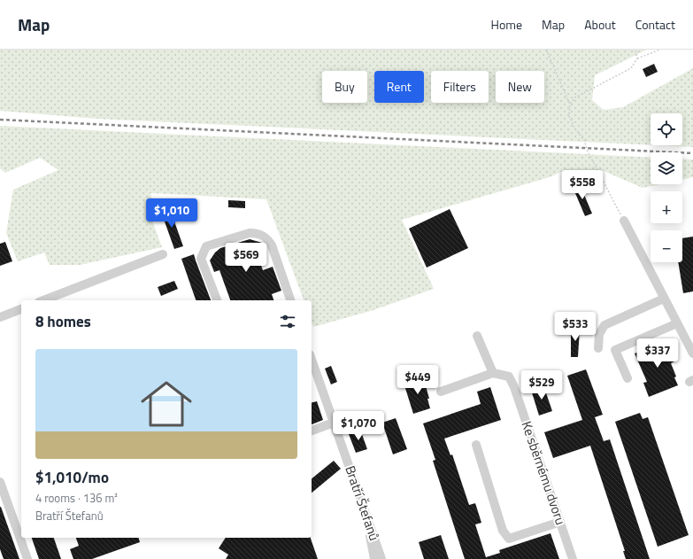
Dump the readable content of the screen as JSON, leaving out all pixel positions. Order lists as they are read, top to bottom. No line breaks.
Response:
{"streets":{"street":["Ke sběrnému dvoru","Bratří Štefanů"]},"page":{"header":"Map","nav":["Home","Map","About","Contact"],"chip":["Buy","Rent","Filters","New"],"map_buttons":["+","−"],"price":["$558","$1,010","$569","$533","$337","$449","$529","$1,070"],"heading":"8 homes","list":[{"name":"$1,010/mo","note":"4 rooms · 136 m² · Bratří Štefanů"}]}}
